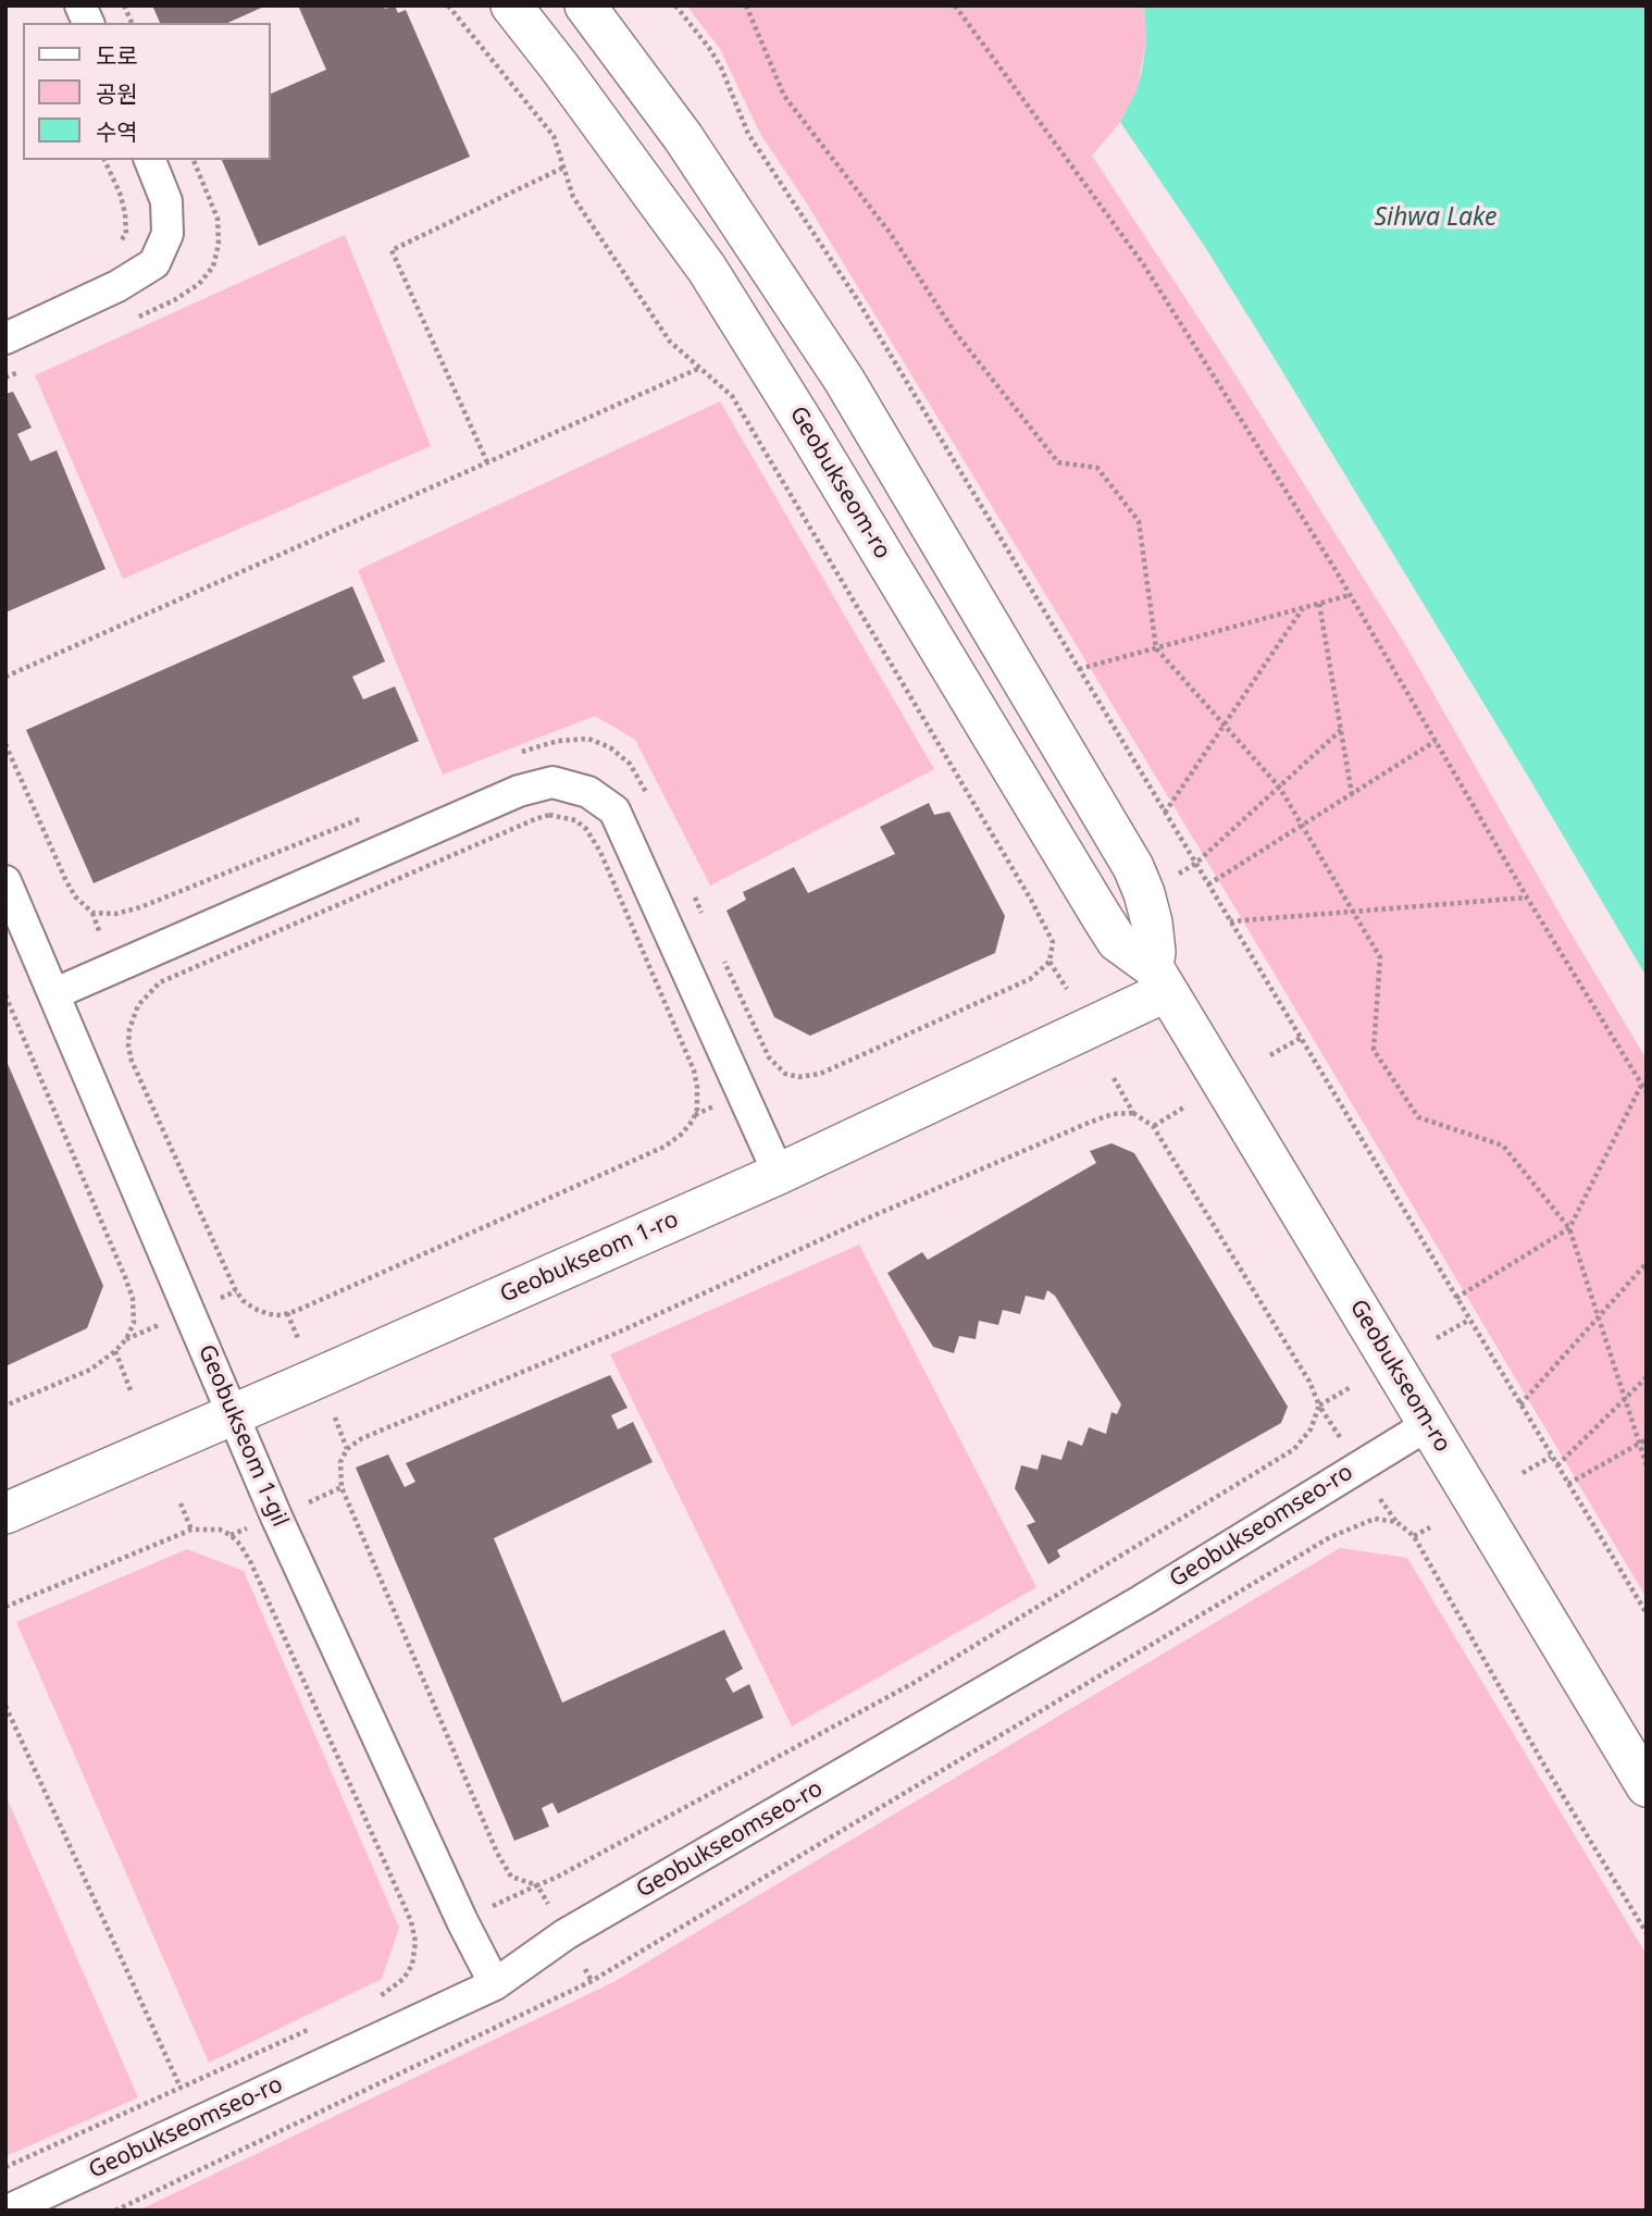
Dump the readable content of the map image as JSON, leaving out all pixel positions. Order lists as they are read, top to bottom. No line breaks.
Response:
{"streets":{"street":["Geobukseom-ro","Geobukseom 1-ro","Geobukseom 1-gil","Geobukseomseo-ro"]},"crossings":[["Geobukseom-ro","Geobukseom 1-ro"],["Geobukseom-ro","Geobukseomseo-ro"],["Geobukseom 1-ro","Geobukseom 1-gil"],["Geobukseom 1-gil","Geobukseomseo-ro"]],"water":["Sihwa Lake"],"legend":["도로","공원","수역"]}
